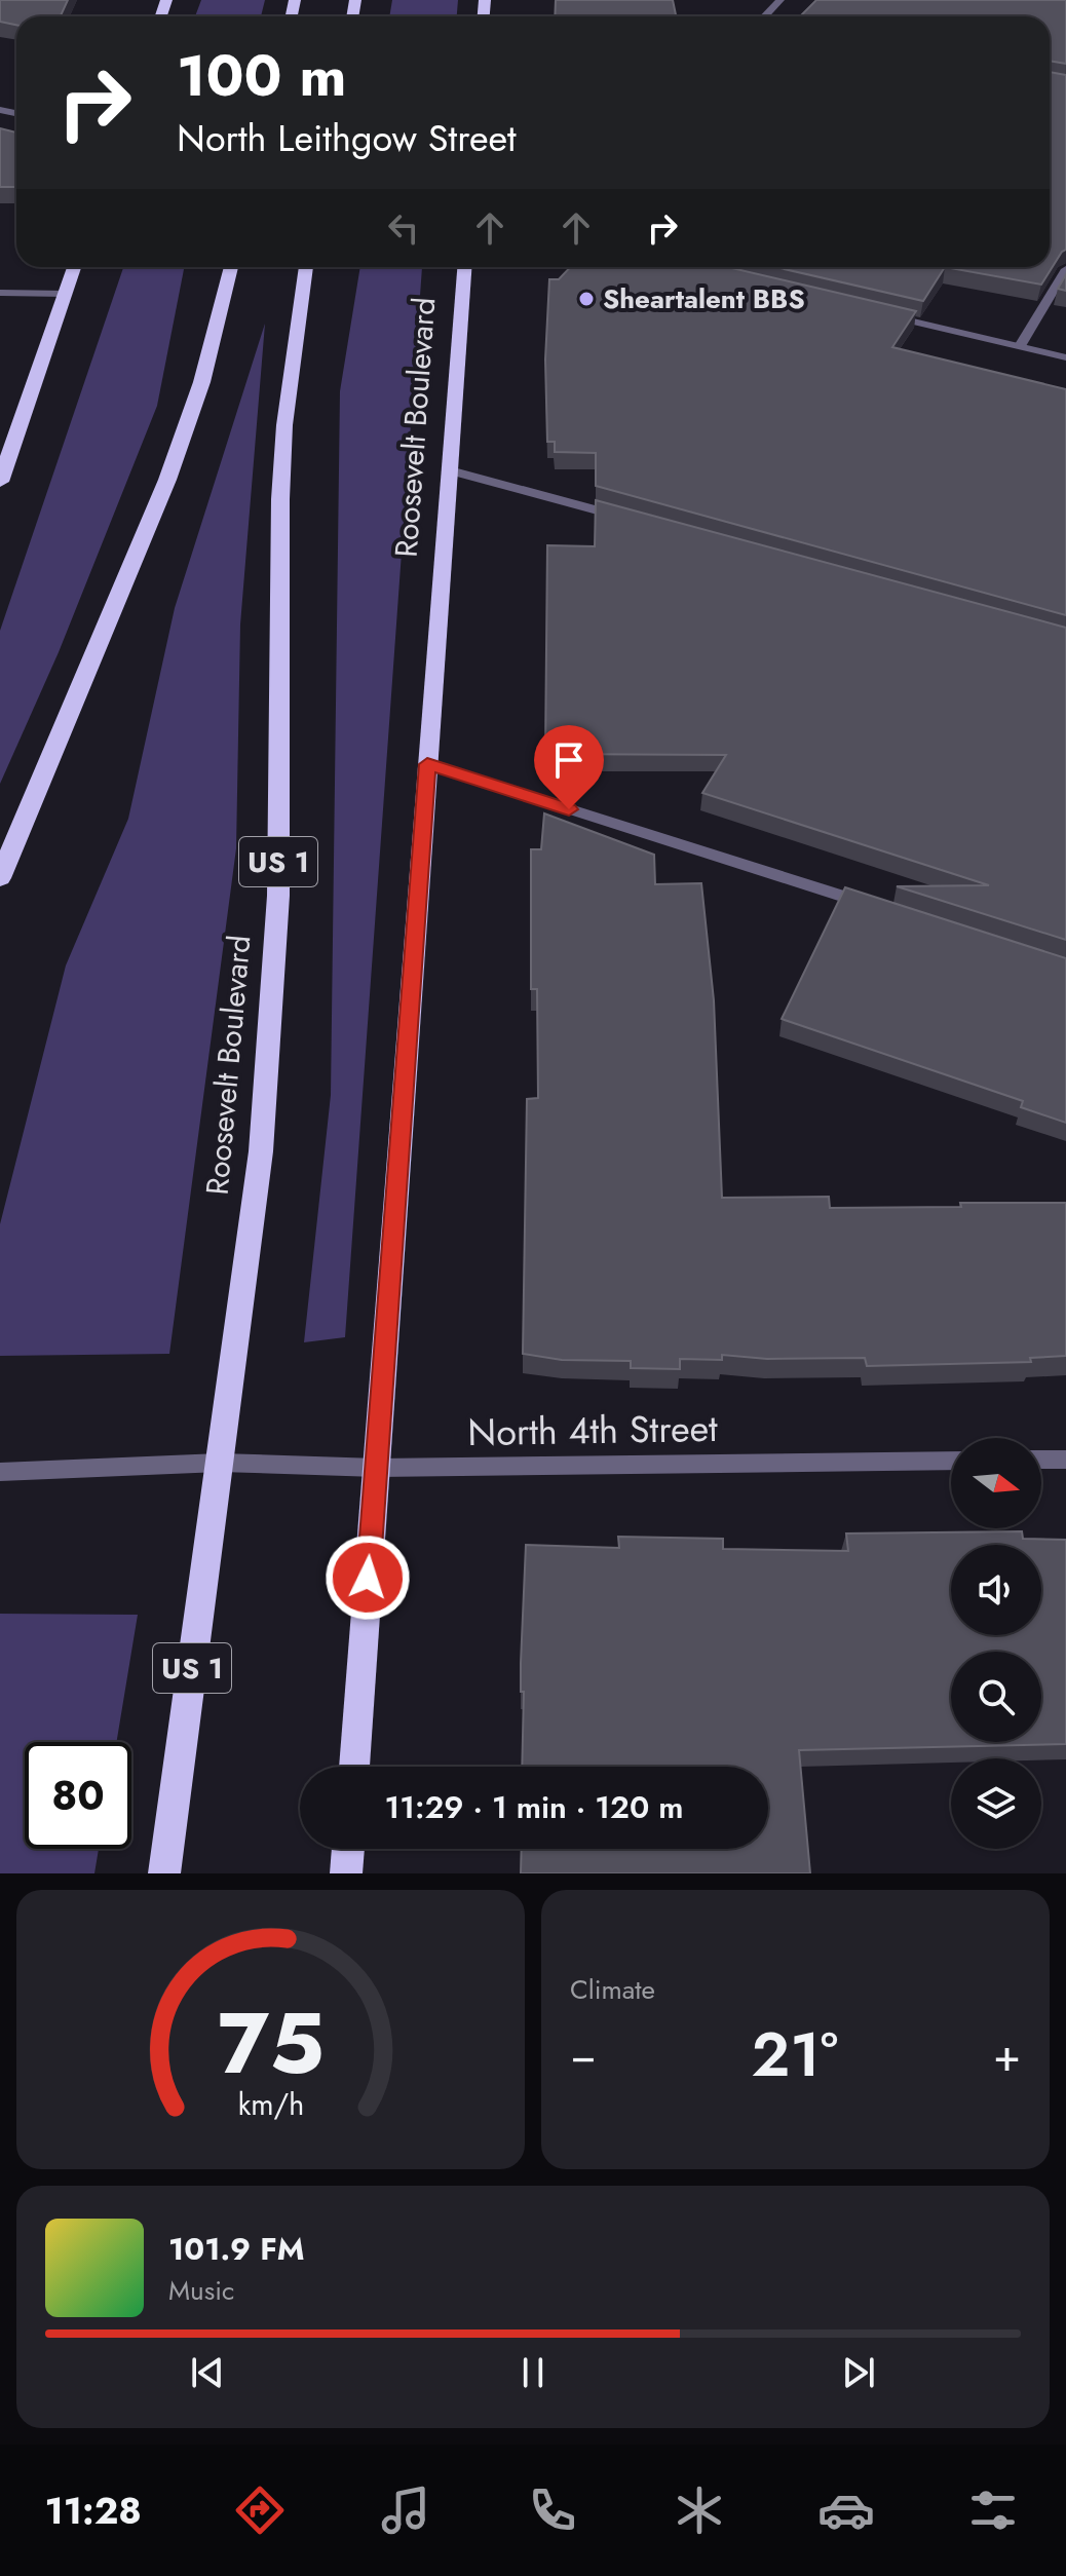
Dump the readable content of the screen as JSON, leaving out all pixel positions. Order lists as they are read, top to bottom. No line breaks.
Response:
{"streets":{"highway":["Roosevelt Boulevard","US 1"],"street":["North 4th Street"]},"crossings":[["Roosevelt Boulevard","North 4th Street"]],"places":["Sheartalent BBS"],"north":"right","page":{"turn":["100 m","North Leithgow Street"],"limit":"80","trip":"11:29 · 1 min · 120 m","tile":"Climate","heat":["−","21°","+"],"song":["101.9 FM","Music"],"tabs":"11:28","gauge":["75","km/h"]}}
